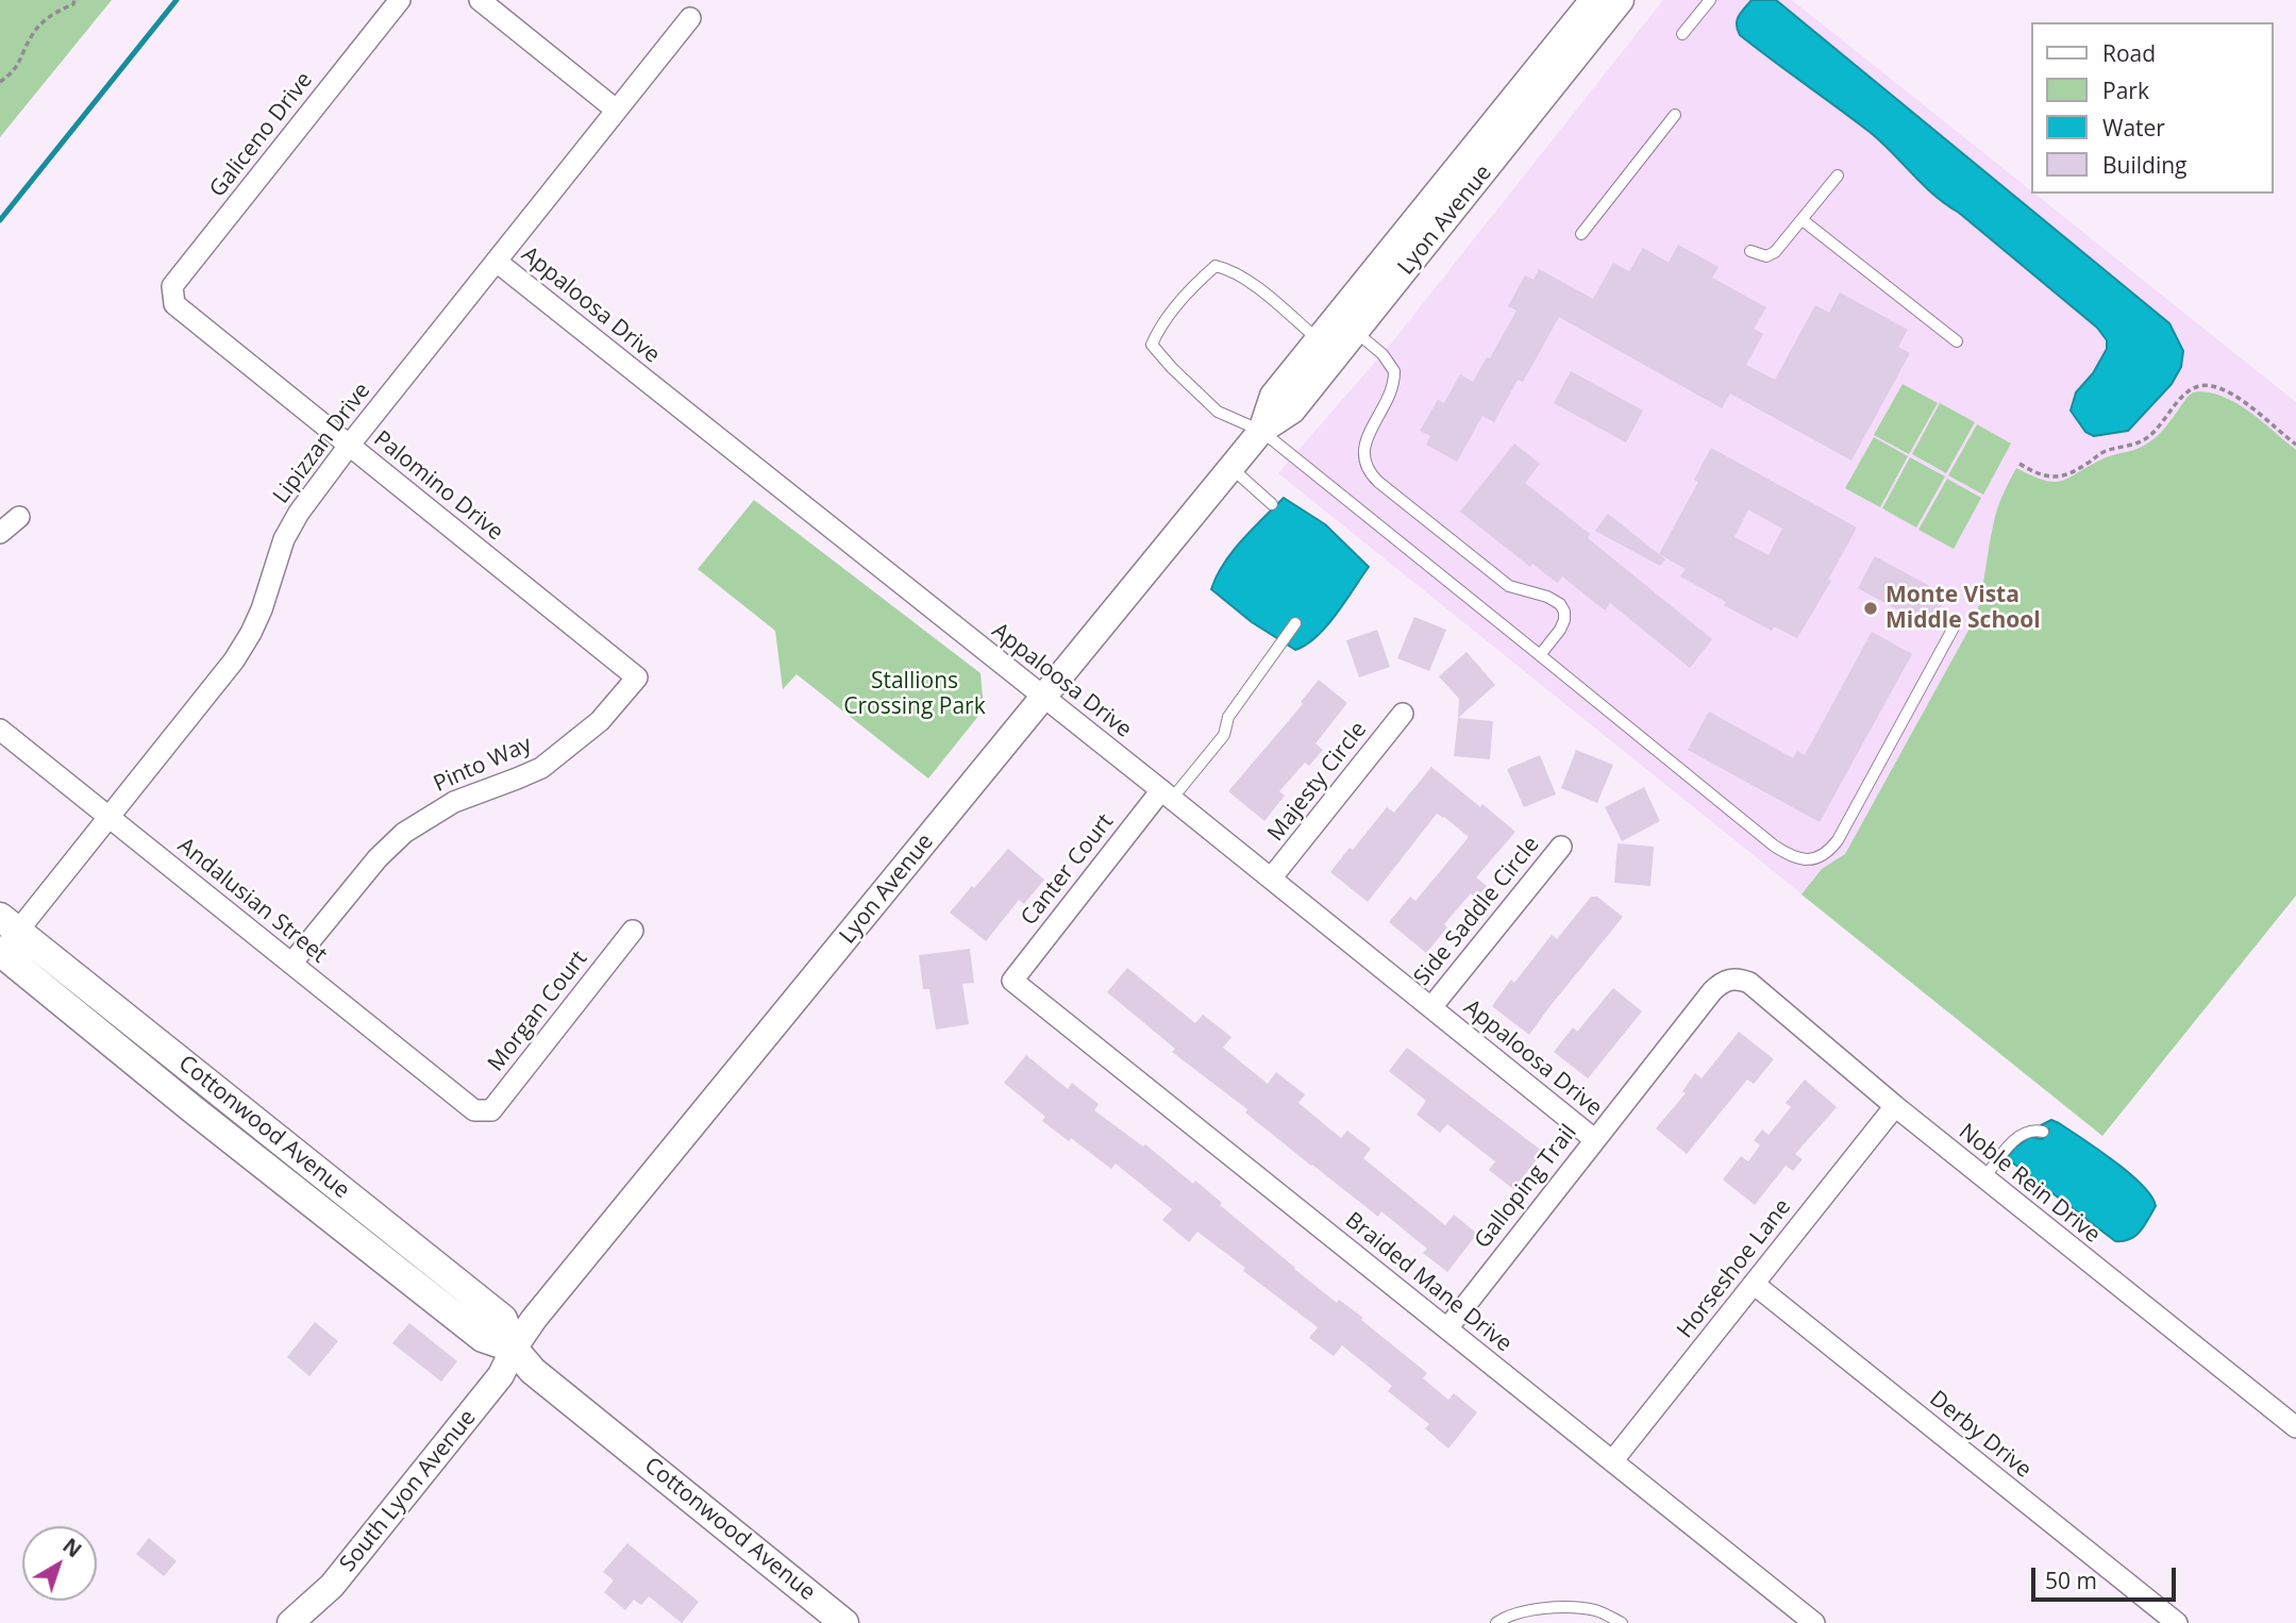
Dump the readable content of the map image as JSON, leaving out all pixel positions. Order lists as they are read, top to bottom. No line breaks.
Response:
{"streets":{"main road":["Cottonwood Avenue"],"street":["Galiceno Drive","Lyon Avenue","Appaloosa Drive","Lipizzan Drive","Palomino Drive","Pinto Way","Majesty Circle","Canter Court","Andalusian Street","Side Saddle Circle","Morgan Court","Noble Rein Drive","Galloping Trail","Horseshoe Lane","Braided Mane Drive","Derby Drive","South Lyon Avenue"]},"crossings":[["Galiceno Drive","Palomino Drive"],["Lyon Avenue","Appaloosa Drive"],["Lyon Avenue","Cottonwood Avenue"],["Lyon Avenue","South Lyon Avenue"],["Appaloosa Drive","Lipizzan Drive"],["Appaloosa Drive","Majesty Circle"],["Appaloosa Drive","Canter Court"],["Appaloosa Drive","Side Saddle Circle"],["Appaloosa Drive","Galloping Trail"],["Lipizzan Drive","Palomino Drive"],["Lipizzan Drive","Andalusian Street"],["Lipizzan Drive","Cottonwood Avenue"],["Palomino Drive","Pinto Way"],["Pinto Way","Andalusian Street"],["Canter Court","Braided Mane Drive"],["Andalusian Street","Morgan Court"],["Cottonwood Avenue","South Lyon Avenue"],["Noble Rein Drive","Galloping Trail"],["Noble Rein Drive","Horseshoe Lane"],["Galloping Trail","Braided Mane Drive"],["Horseshoe Lane","Braided Mane Drive"],["Horseshoe Lane","Derby Drive"]],"parks":["Stallions Crossing Park"],"places":["Monte Vista Middle School"],"legend":["Road","Park","Water","Building"],"scale_bar":"50 m","north":"top right"}
